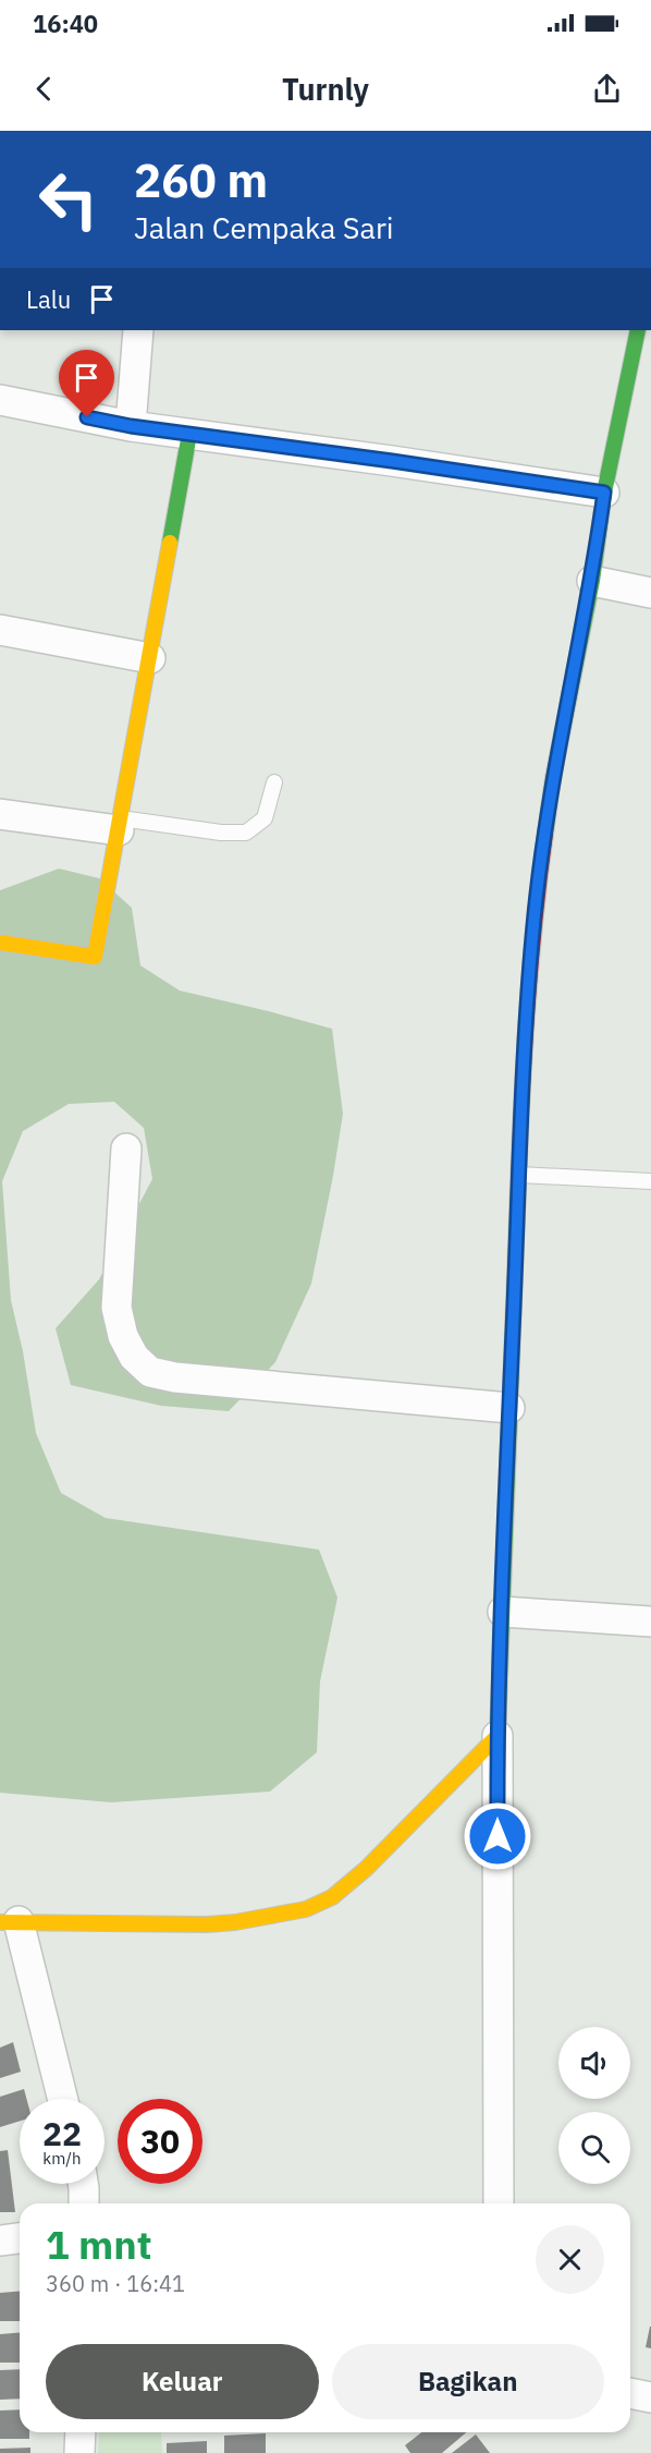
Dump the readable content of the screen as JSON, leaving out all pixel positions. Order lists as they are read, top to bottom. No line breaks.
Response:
{"page":{"status":"16:40","header":"Turnly","turn":["260 m","Jalan Cempaka Sari"],"then":"Lalu","speed":"22 km/h","limit":"30","heading":["1 mnt","360 m · 16:41"],"buttons":["Keluar","Bagikan"]}}
